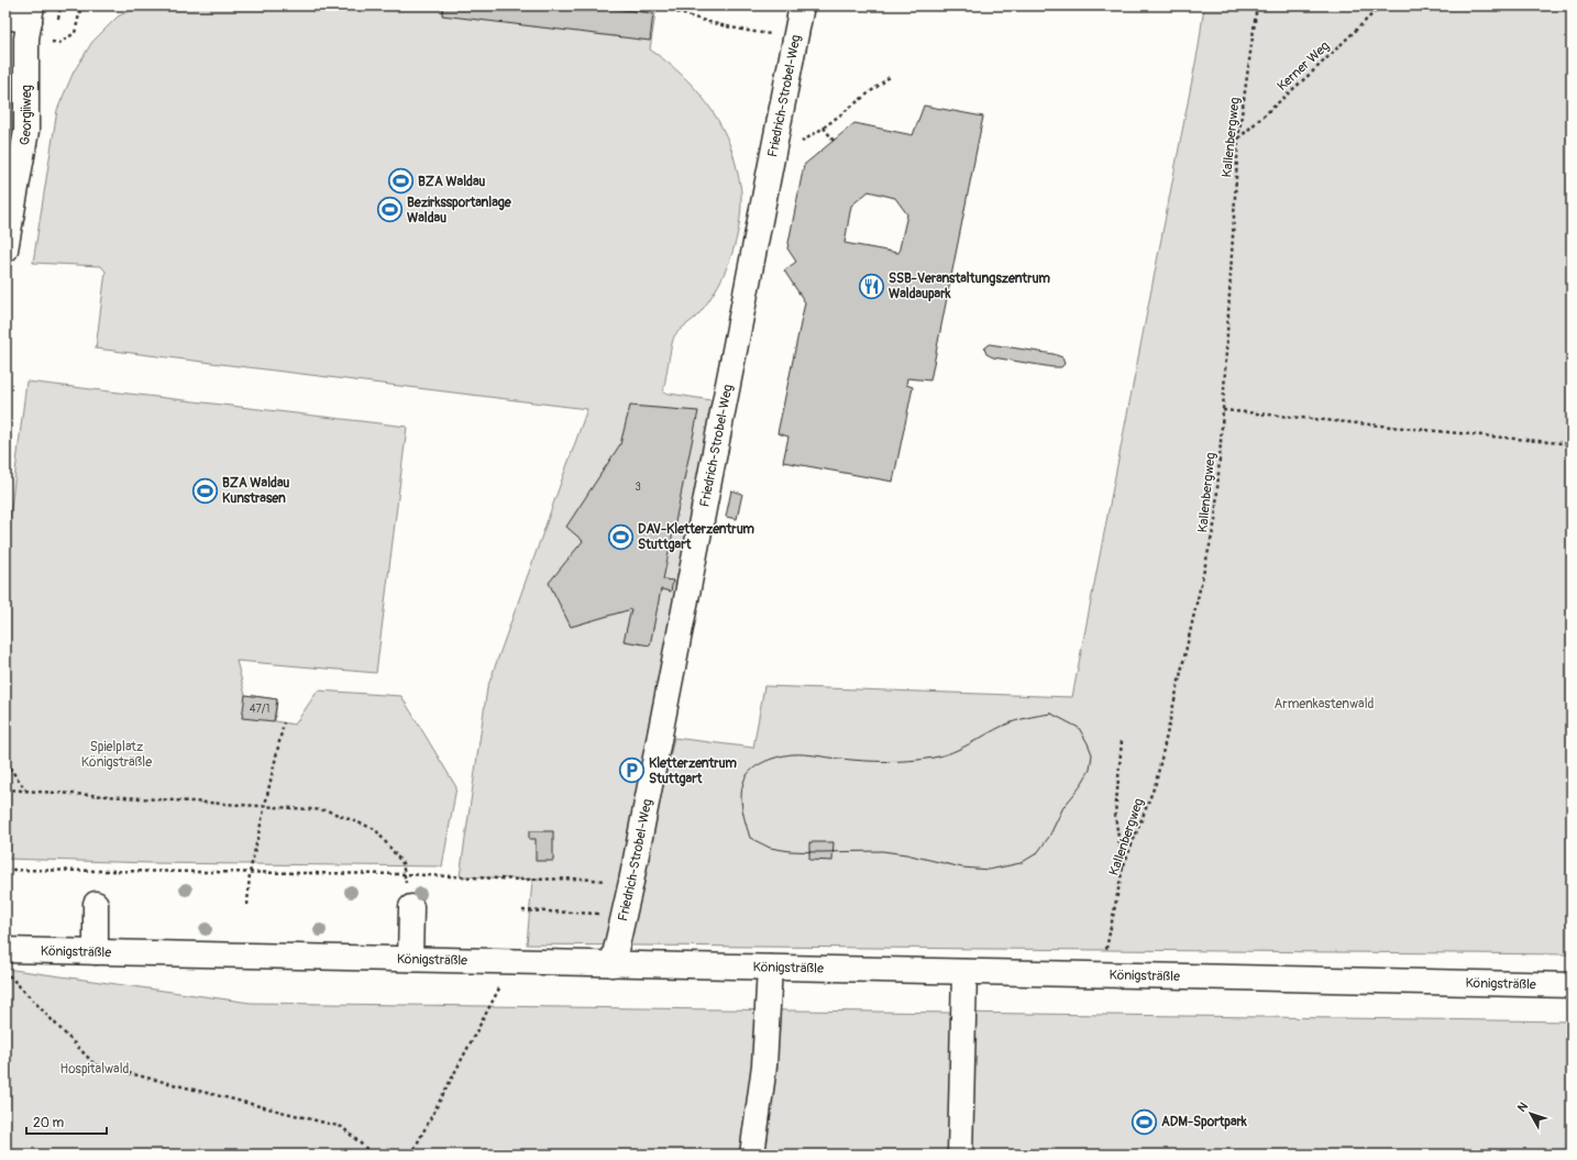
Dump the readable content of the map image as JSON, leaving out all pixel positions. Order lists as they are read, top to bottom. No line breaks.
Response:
{"streets":{"street":["Friedrich-Strobel-Weg","Georgiiweg","Königsträßle"],"path":["Kerner Weg","Kallenbergweg"]},"crossings":[["Kerner Weg","Kallenbergweg"],["Friedrich-Strobel-Weg","Königsträßle"],["Kallenbergweg","Königsträßle"]],"parks":["Armenkastenwald","Spielplatz Königsträßle","Hospitalwald"],"places":{"sports":["BZA Waldau","Bezirkssportanlage Waldau","BZA Waldau Kunstrasen","DAV-Kletterzentrum Stuttgart","ADM-Sportpark"],"restaurant":["SSB-Veranstaltungszentrum Waldaupark"],"parking":["Kletterzentrum Stuttgart"]},"house_numbers":["3","47/1"],"scale_bar":"20 m","north":"top left"}
